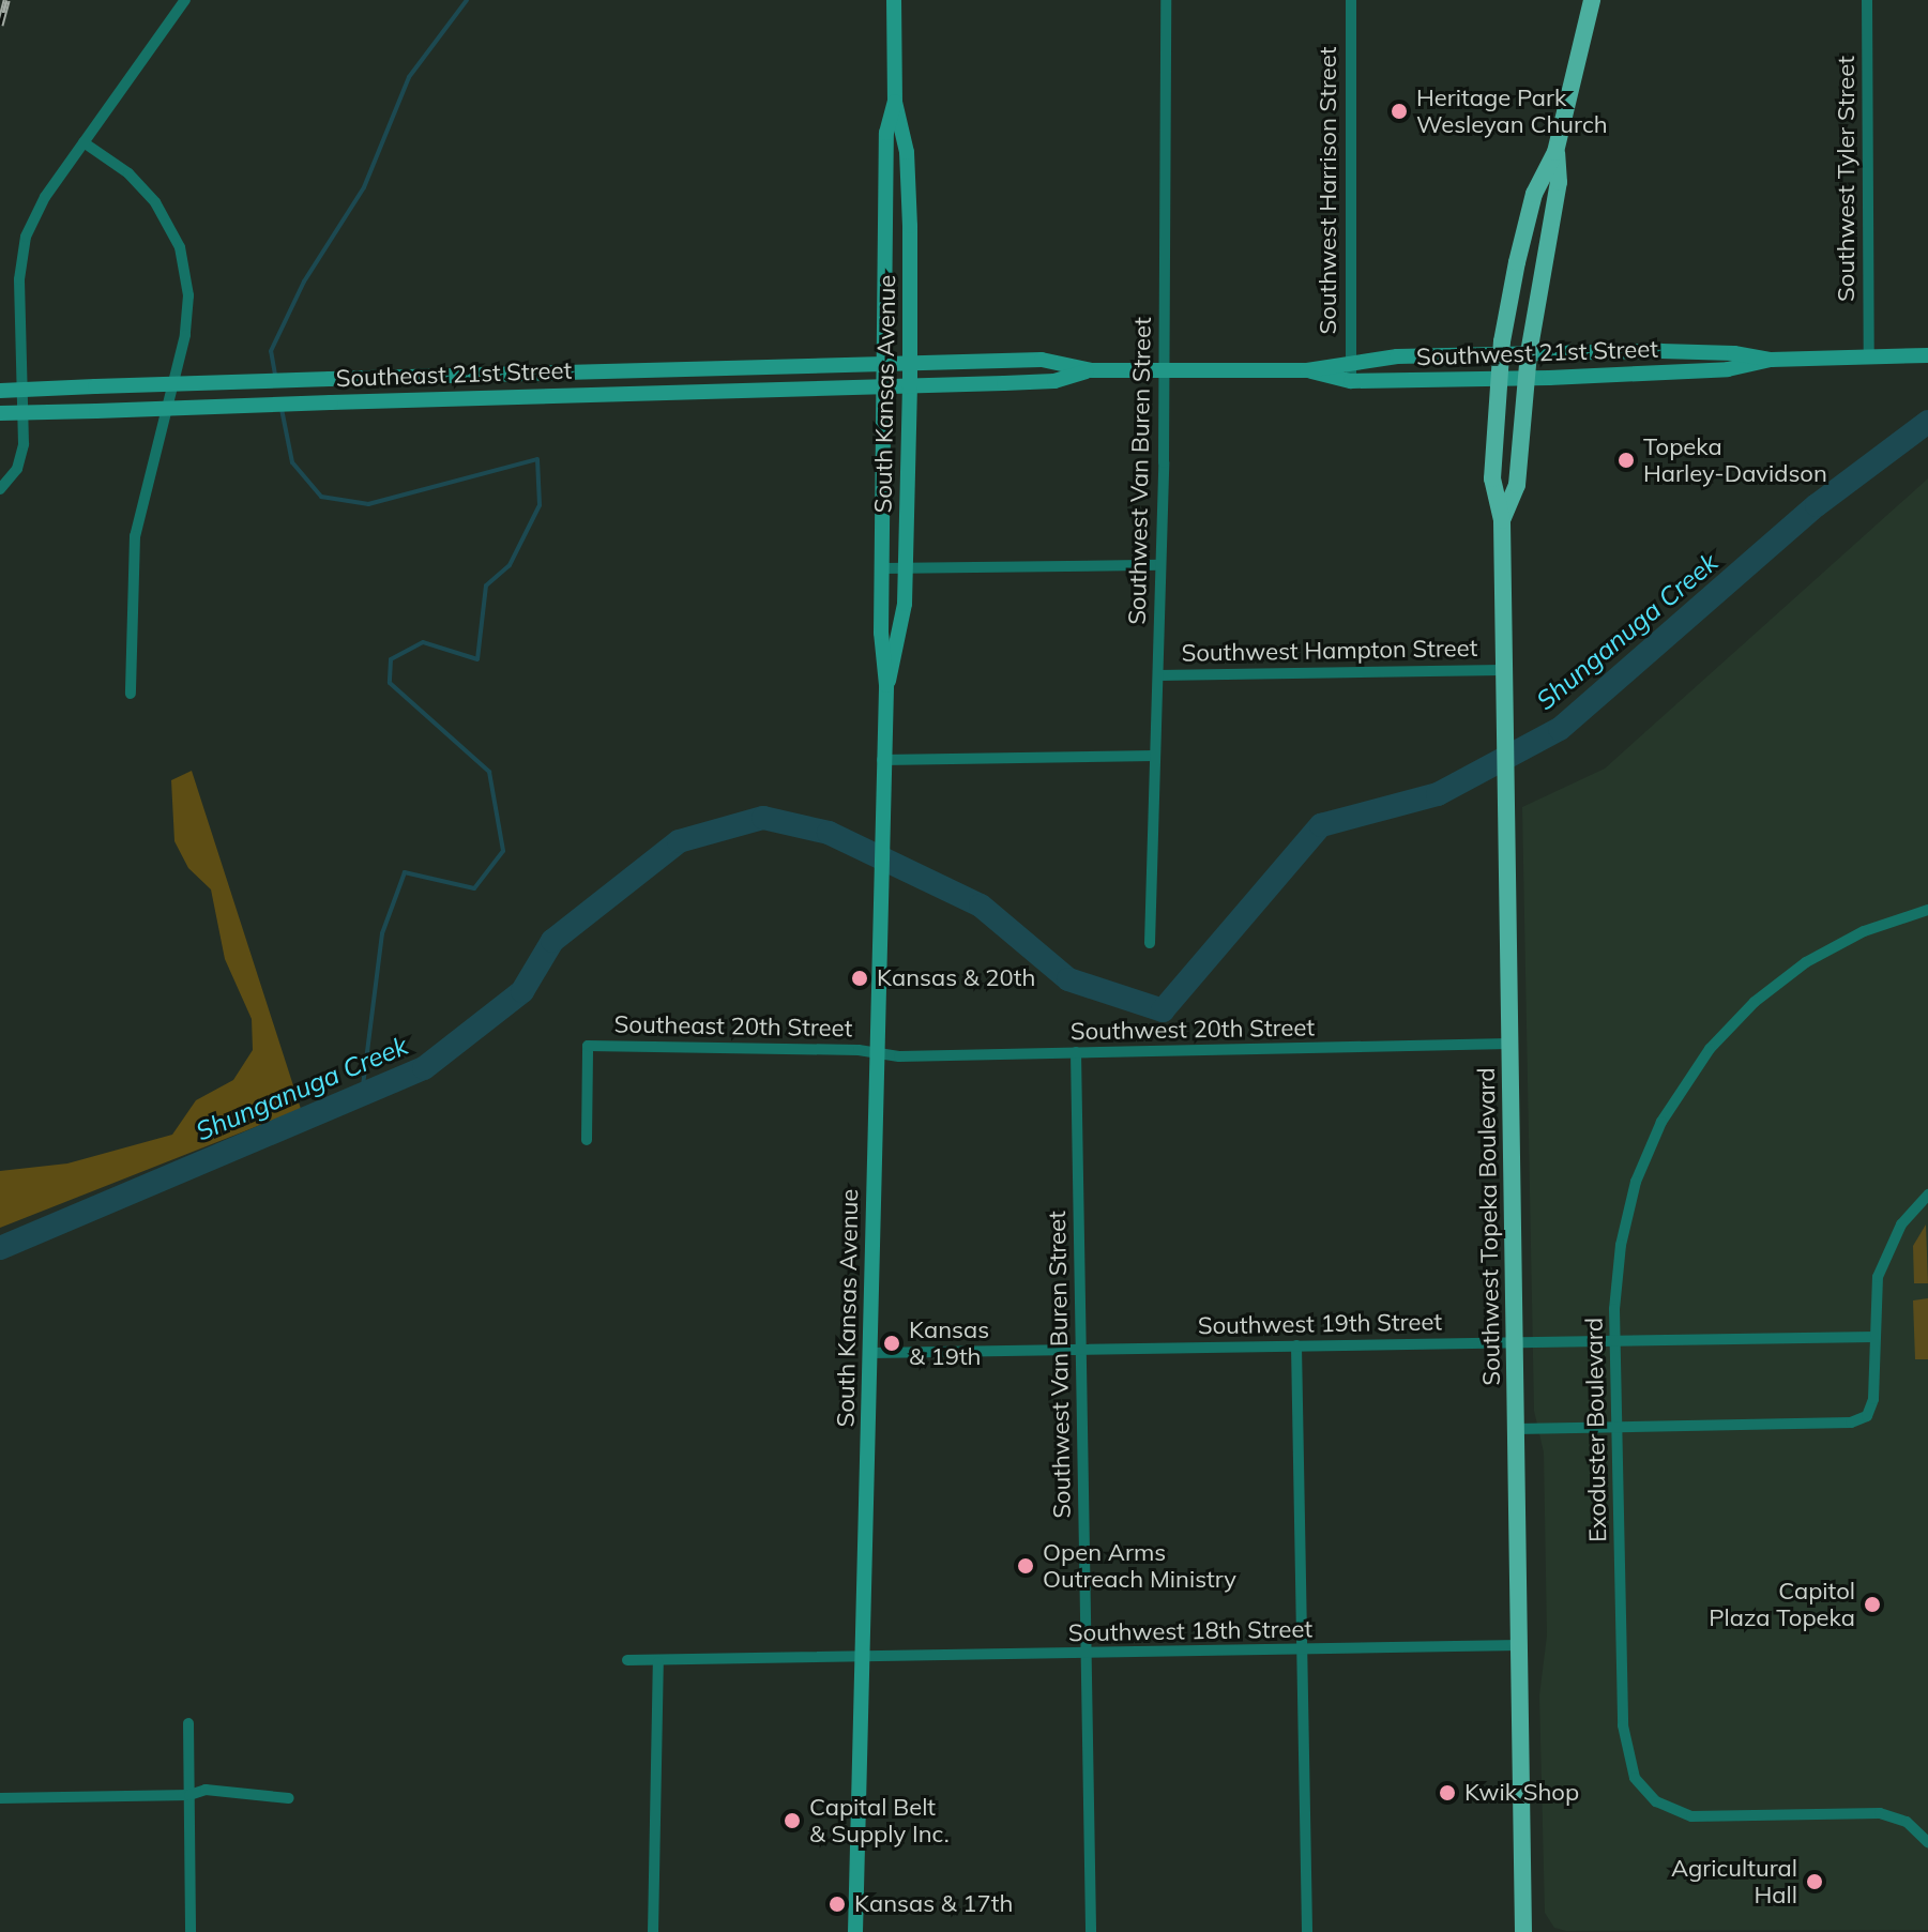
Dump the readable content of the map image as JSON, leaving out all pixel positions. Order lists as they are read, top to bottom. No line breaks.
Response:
{"streets":{"main road":["Southwest 21st Street","Southeast 21st Street","South Kansas Avenue","Southwest Topeka Boulevard"],"street":["Southwest Tyler Street","Southwest Harrison Street","Southwest Van Buren Street","Southwest Hampton Street","Southeast 20th Street","Southwest 20th Street","Southwest 19th Street","Exoduster Boulevard","Southwest 18th Street"]},"crossings":[["Southwest Tyler Street","Southwest 21st Street"],["Southwest Harrison Street","Southwest 21st Street"],["Southwest 21st Street","Southeast 21st Street"],["Southwest 21st Street","South Kansas Avenue"],["Southwest 21st Street","Southwest Van Buren Street"],["Southwest 21st Street","Southwest Topeka Boulevard"],["Southeast 21st Street","South Kansas Avenue"],["South Kansas Avenue","Southeast 20th Street"],["South Kansas Avenue","Southwest 20th Street"],["South Kansas Avenue","Southwest 19th Street"],["South Kansas Avenue","Southwest 18th Street"],["Southwest Van Buren Street","Southwest Hampton Street"],["Southwest Van Buren Street","Southwest 20th Street"],["Southwest Van Buren Street","Southwest 19th Street"],["Southwest Van Buren Street","Southwest 18th Street"],["Southwest Hampton Street","Southwest Topeka Boulevard"],["Southeast 20th Street","Southwest 20th Street"],["Southwest 20th Street","Southwest Topeka Boulevard"],["Southwest Topeka Boulevard","Southwest 19th Street"],["Southwest Topeka Boulevard","Southwest 18th Street"],["Southwest 19th Street","Exoduster Boulevard"]],"water":["Shunganuga Creek"],"places":["Heritage Park Wesleyan Church","Topeka Harley-Davidson","Kansas & 20th","Kansas & 19th","Open Arms Outreach Ministry","Capitol Plaza Topeka","Kwik Shop","Capital Belt & Supply Inc.","Agricultural Hall","Kansas & 17th"]}
